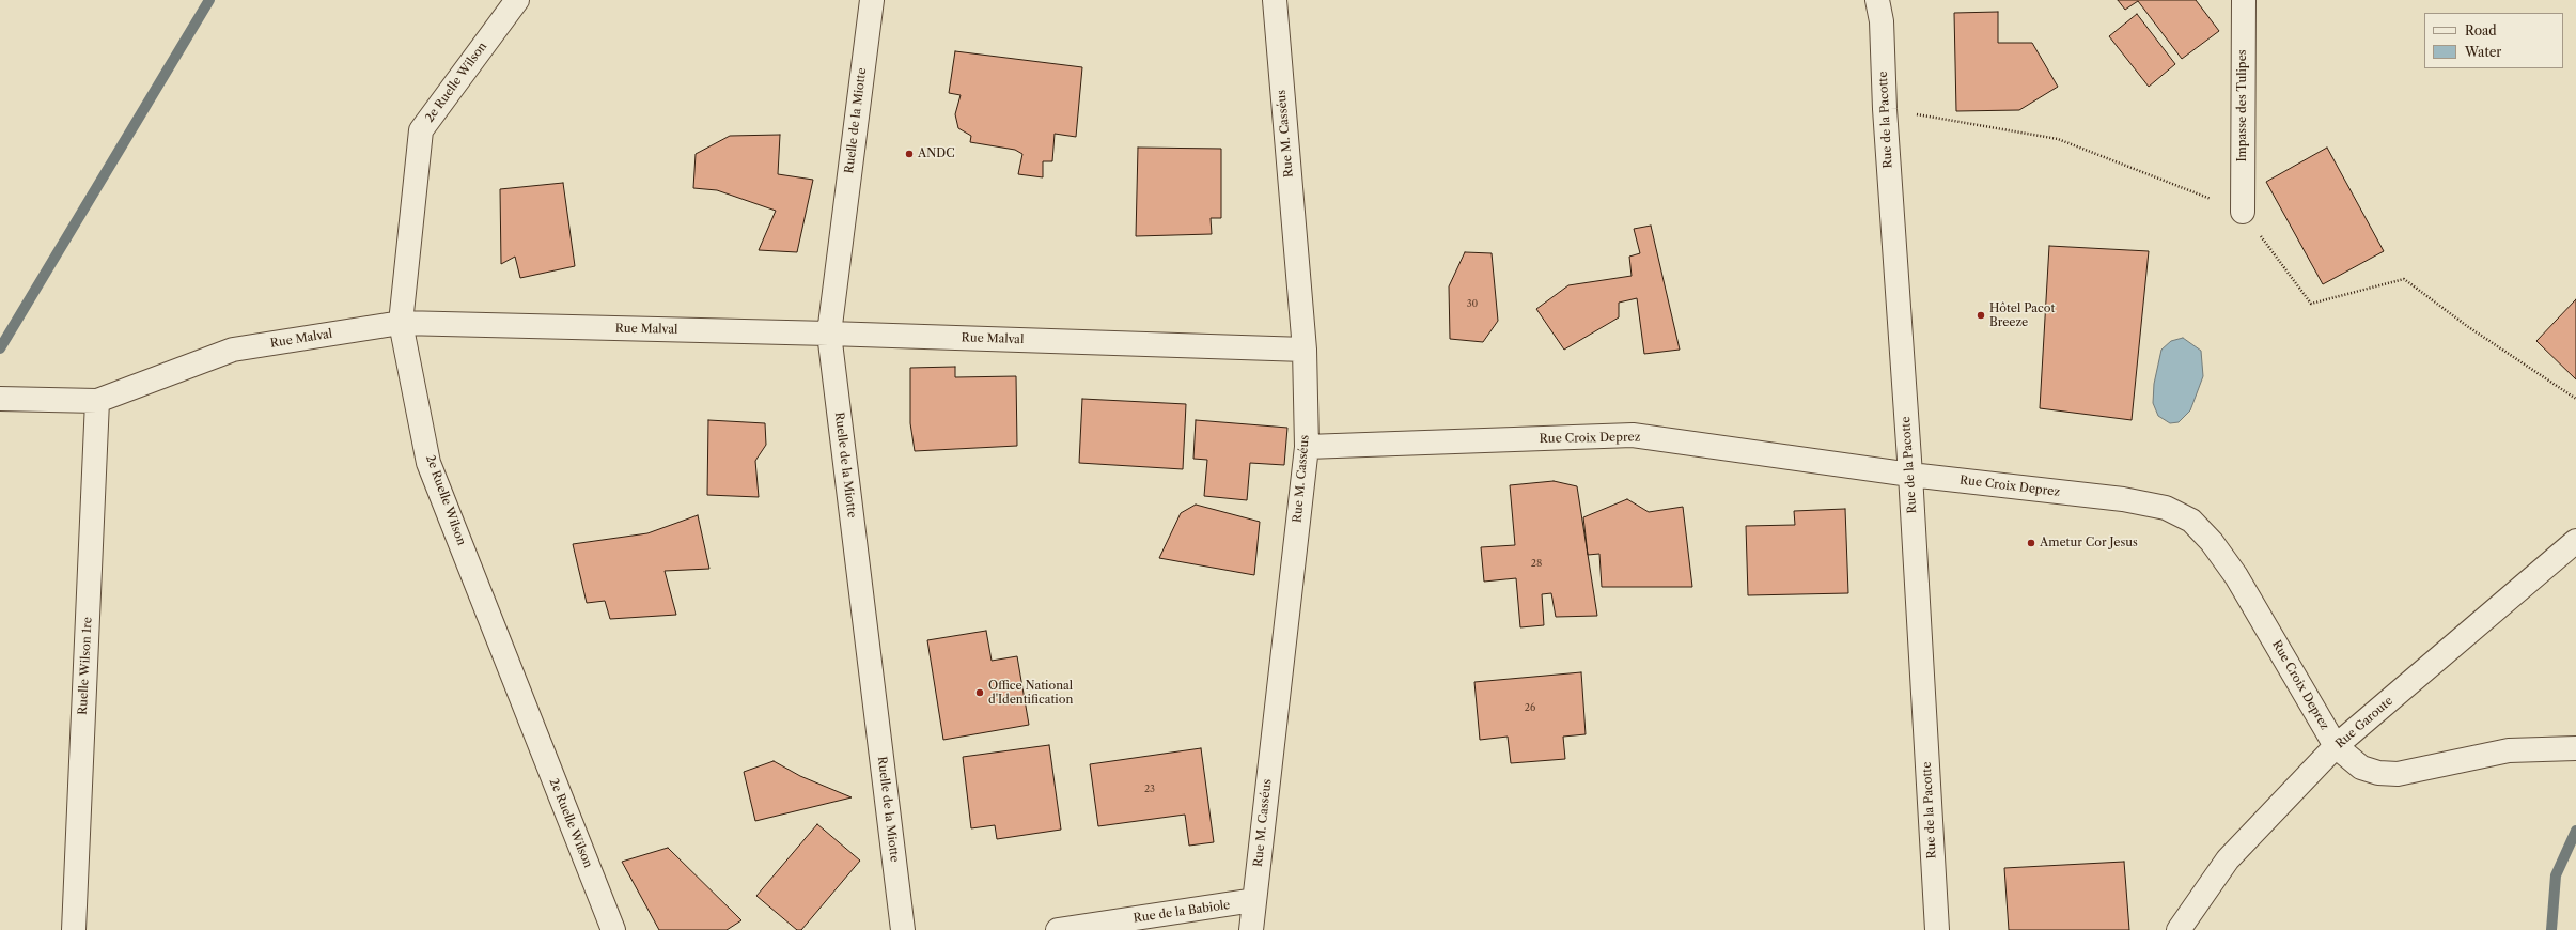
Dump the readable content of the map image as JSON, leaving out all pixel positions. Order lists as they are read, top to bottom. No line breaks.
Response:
{"streets":{"street":["2e Ruelle Wilson","Impasse des Tulipes","Rue de la Pacotte","Ruelle de la Miotte","Rue M. Casséus","Rue Malval","Rue Croix Deprez","Ruelle Wilson 1re","Rue Garoute","Rue de la Babiole"]},"crossings":[["2e Ruelle Wilson","Rue Malval"],["Rue de la Pacotte","Rue Croix Deprez"],["Ruelle de la Miotte","Rue Malval"],["Rue M. Casséus","Rue Malval"],["Rue M. Casséus","Rue Croix Deprez"],["Rue M. Casséus","Rue de la Babiole"],["Rue Malval","Ruelle Wilson 1re"],["Rue Croix Deprez","Rue Garoute"]],"places":["ANDC","Hôtel Pacot Breeze","Ametur Cor Jesus","Office National d'Identification"],"house_numbers":["30","28","26","23"],"legend":["Road","Water"]}
